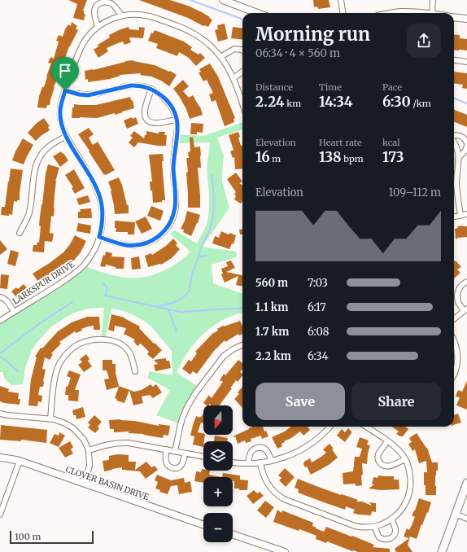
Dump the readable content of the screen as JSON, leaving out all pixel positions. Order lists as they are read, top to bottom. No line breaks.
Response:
{"streets":{"street":["LARKSPUR DRIVE","CLOVER BASIN DRIVE"]},"scale_bar":"100 m","north":"bottom","page":{"heading":["Morning run","06:34 · 4 × 560 m"],"stats":[["Distance","2.24 km"],["Time","14:34"],["Pace","6:30 /km"],["Elevation","16 m"],["Heart rate","138 bpm"],["kcal","173"]],"chart":["Elevation","109–112 m"],"list":[{"name":"560 m","note":"7:03"},{"name":"1.1 km","note":"6:17"},{"name":"1.7 km","note":"6:08"},{"name":"2.2 km","note":"6:34"}],"buttons":["Save","Share"],"map_buttons":["+","−"],"scale":"100 m"}}
